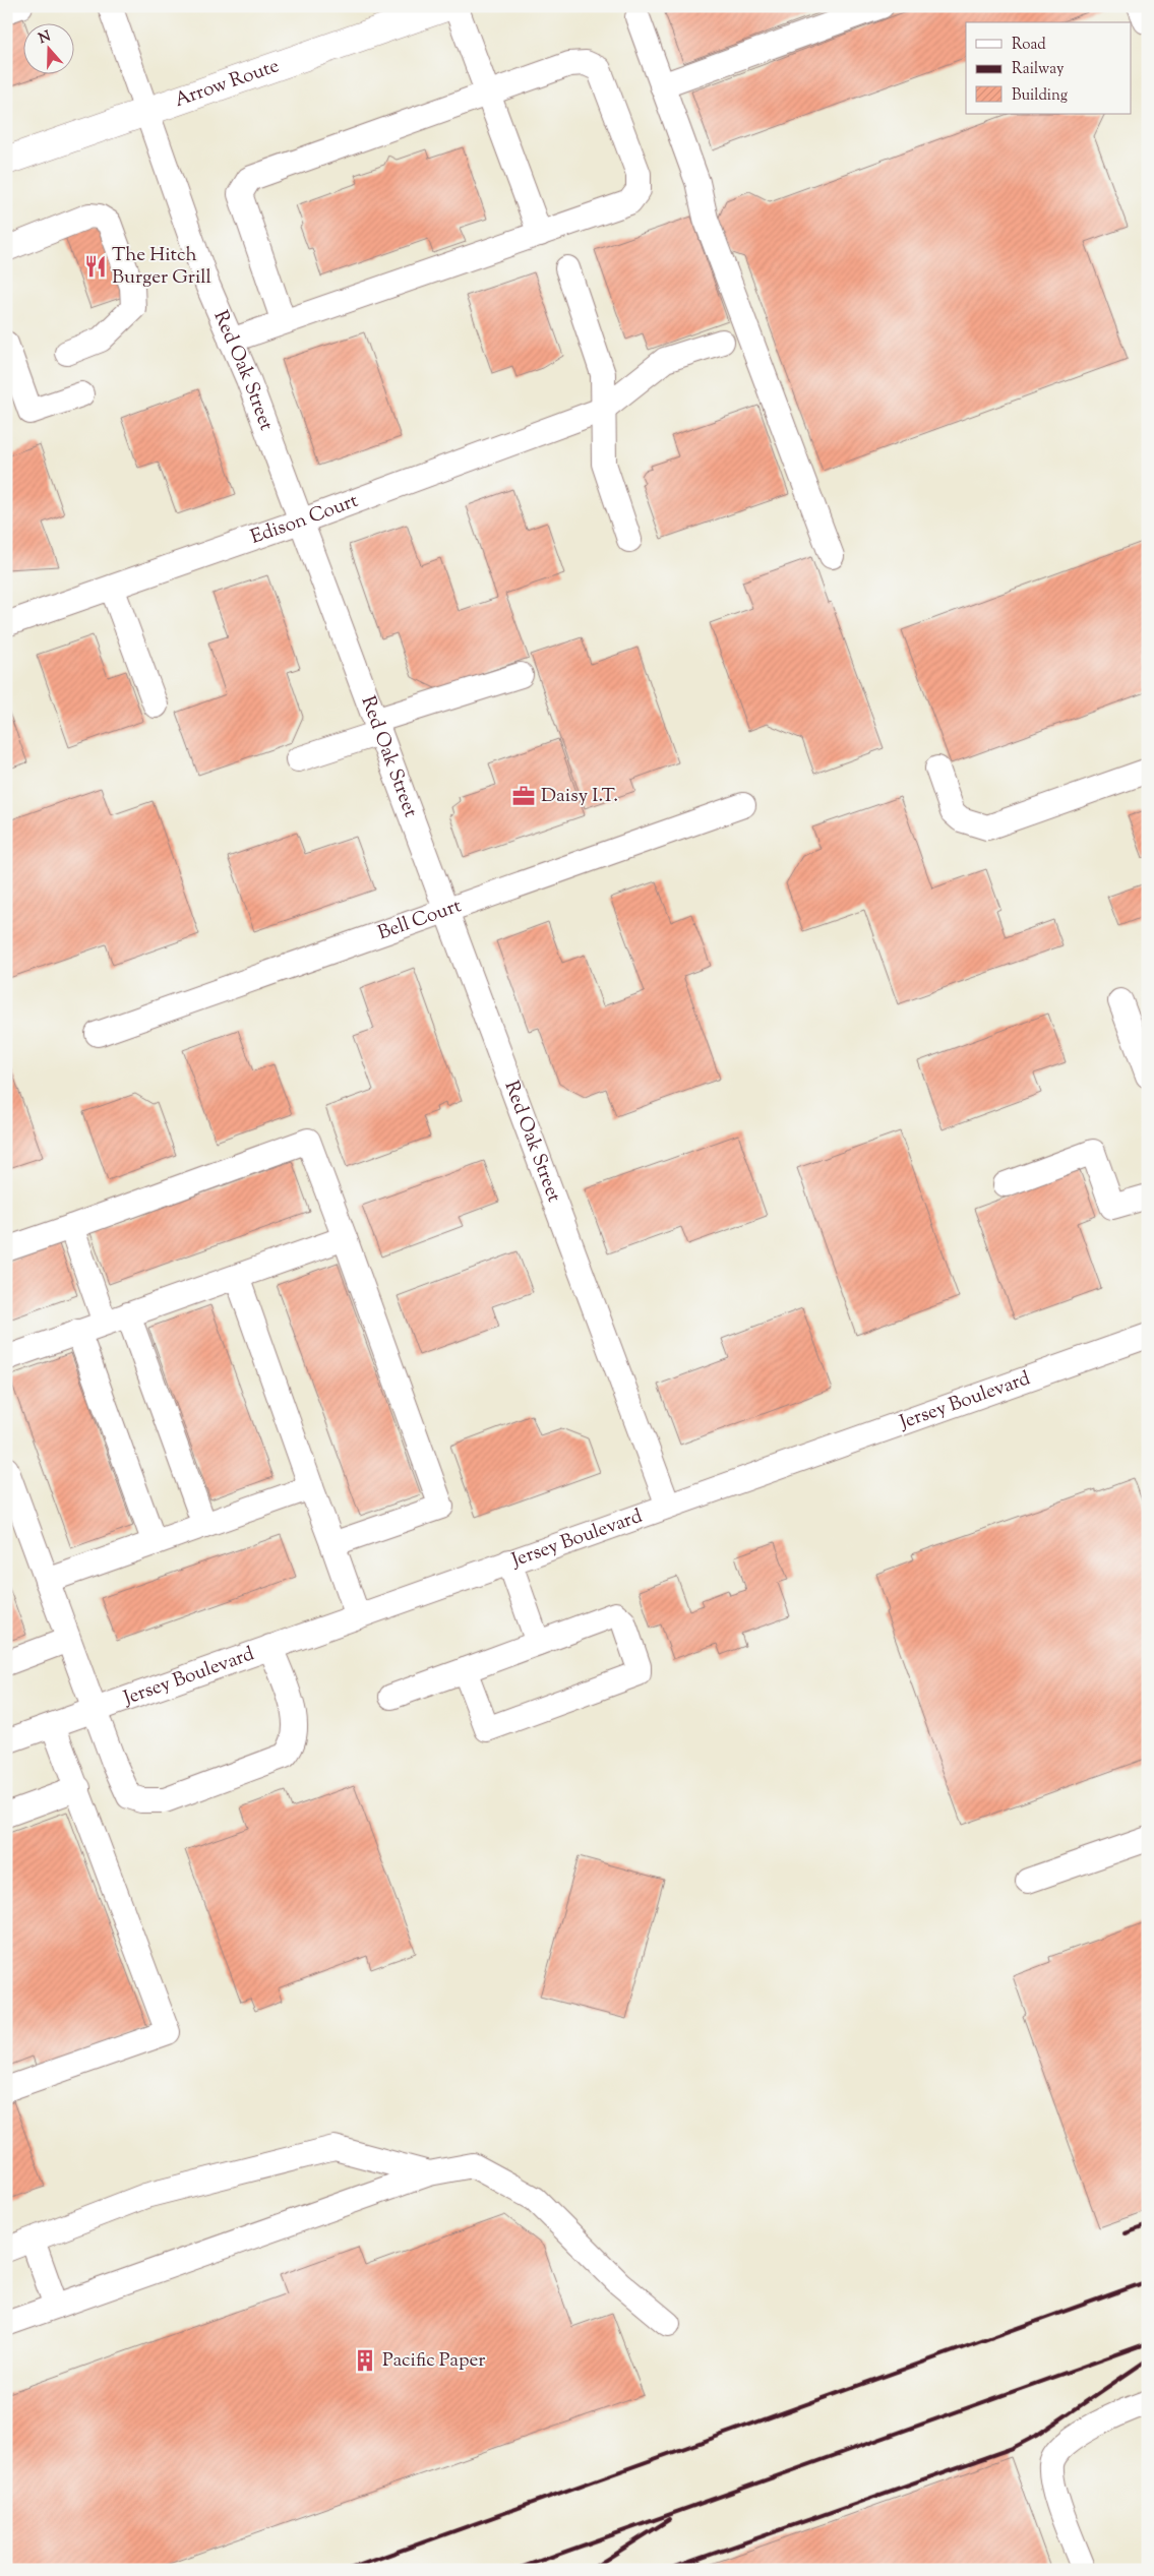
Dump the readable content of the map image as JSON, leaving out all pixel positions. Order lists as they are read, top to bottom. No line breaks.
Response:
{"streets":{"main road":["Arrow Route"],"street":["Red Oak Street","Edison Court","Bell Court","Jersey Boulevard"]},"crossings":[["Arrow Route","Red Oak Street"],["Red Oak Street","Edison Court"],["Red Oak Street","Bell Court"],["Red Oak Street","Jersey Boulevard"]],"places":{"restaurant":["The Hitch Burger Grill"],"office":["Daisy I.T."],"building":["Pacific Paper"]},"legend":["Road","Railway","Building"],"north":"top"}
